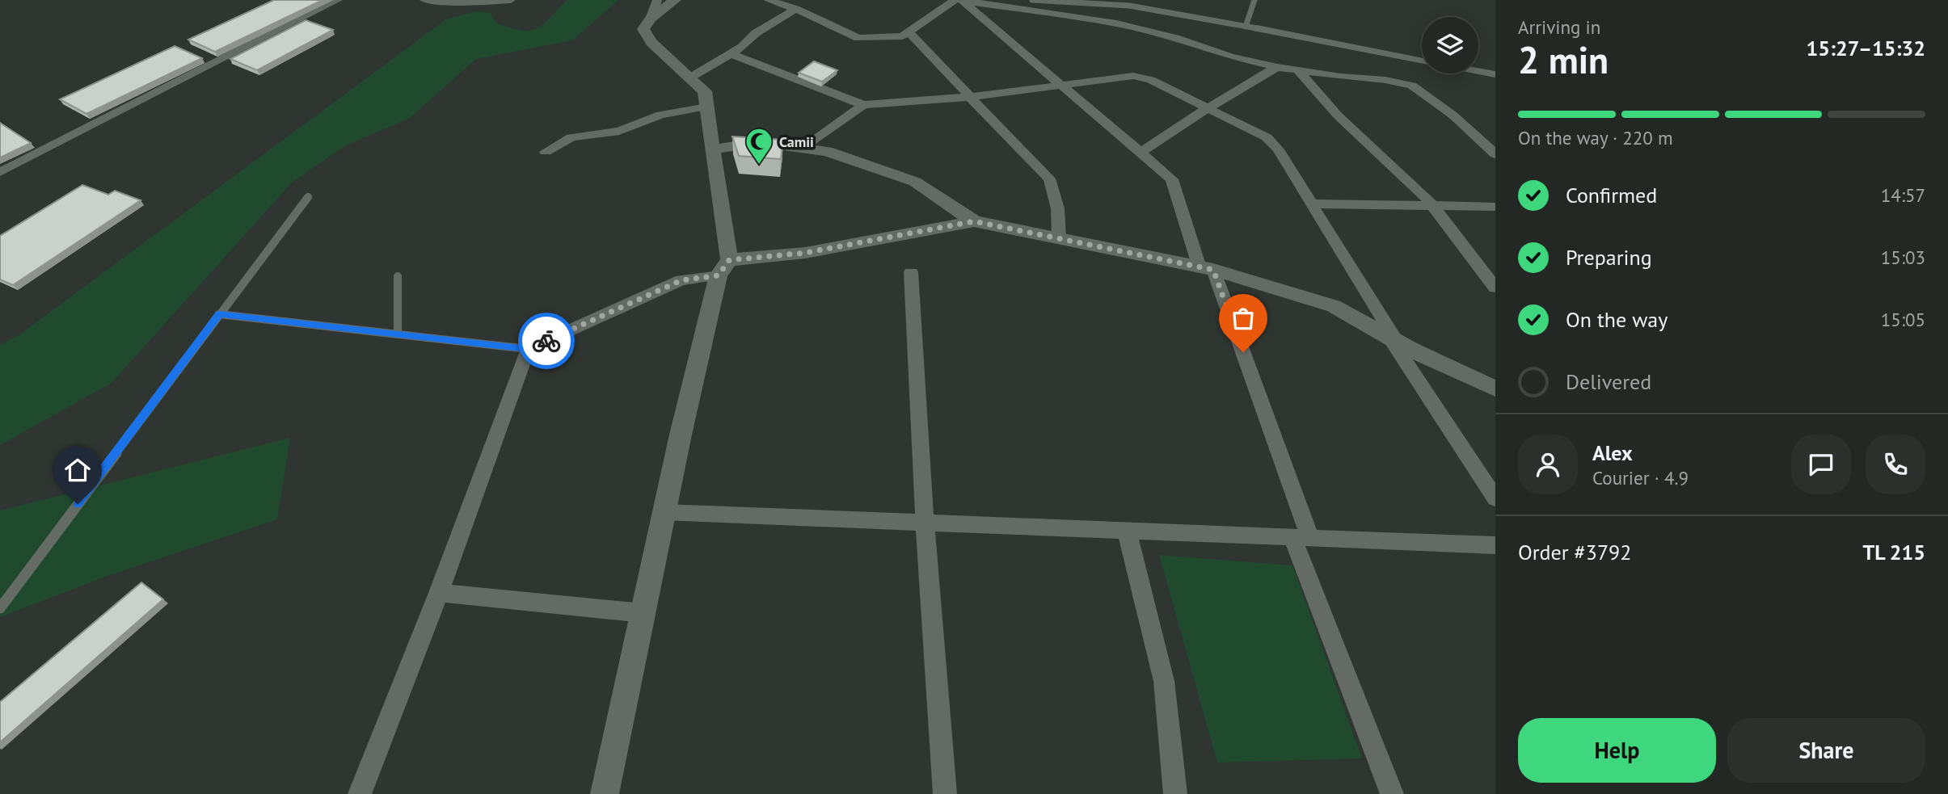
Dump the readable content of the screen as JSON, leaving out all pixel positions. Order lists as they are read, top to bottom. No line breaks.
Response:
{"places":{"mosque":["Camii"]},"page":{"heading":["2 min","Arriving in","15:27–15:32"],"panel":["Alex","Courier · 4.9","Order #3792","TL 215"],"bar":"On the way · 220 m","list":[["Confirmed","14:57"],["Preparing","15:03"],["On the way","15:05"],"Delivered"],"buttons":["Help","Share"]}}
